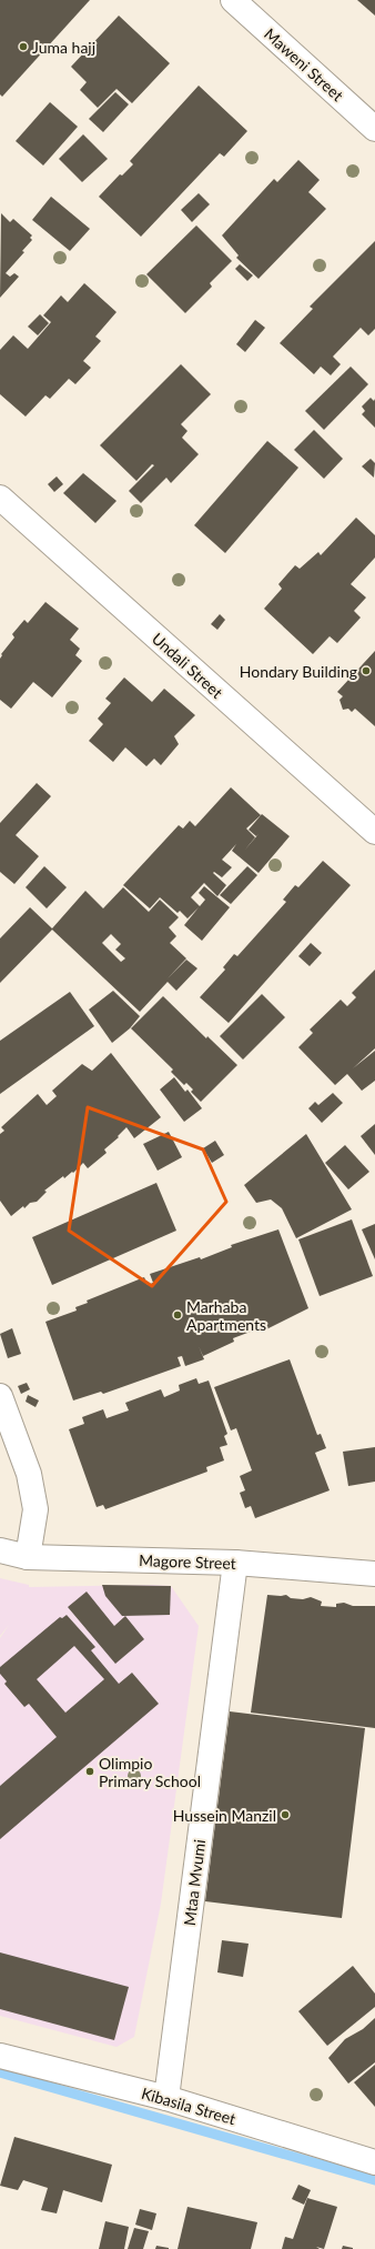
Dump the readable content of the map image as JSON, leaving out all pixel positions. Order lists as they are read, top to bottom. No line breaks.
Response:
{"streets":{"street":["Maweni Street","Undali Street","Magore Street","Mtaa Mvumi","Kibasila Street"]},"crossings":[["Magore Street","Mtaa Mvumi"],["Mtaa Mvumi","Kibasila Street"]],"places":["Juma hajj","Hondary Building","Marhaba Apartments","Olimpio Primary School","Hussein Manzil"]}
